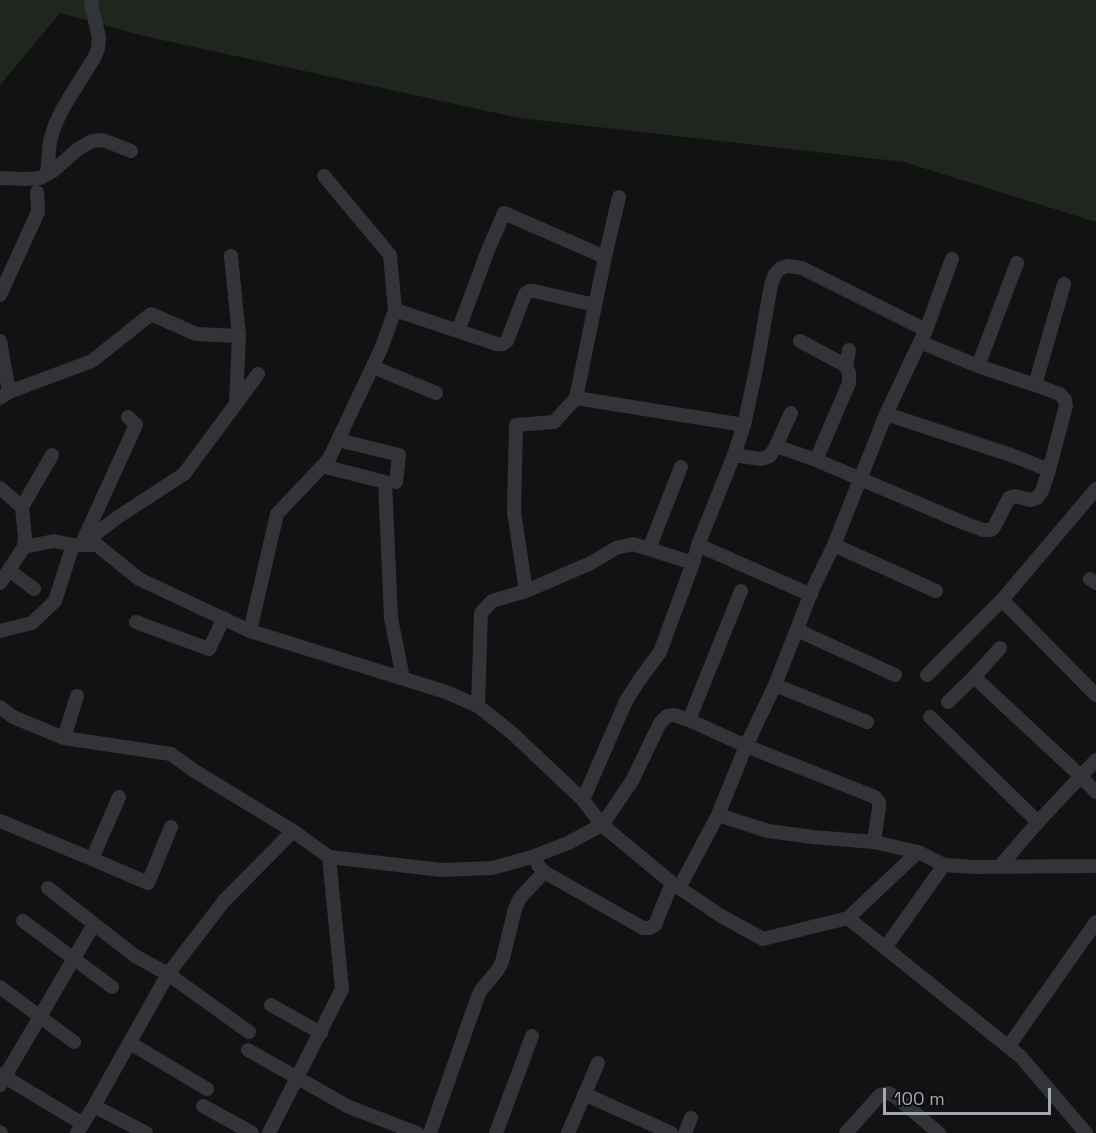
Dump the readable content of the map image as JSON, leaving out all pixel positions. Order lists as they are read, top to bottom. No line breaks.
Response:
{"scale_bar":"100 m"}
